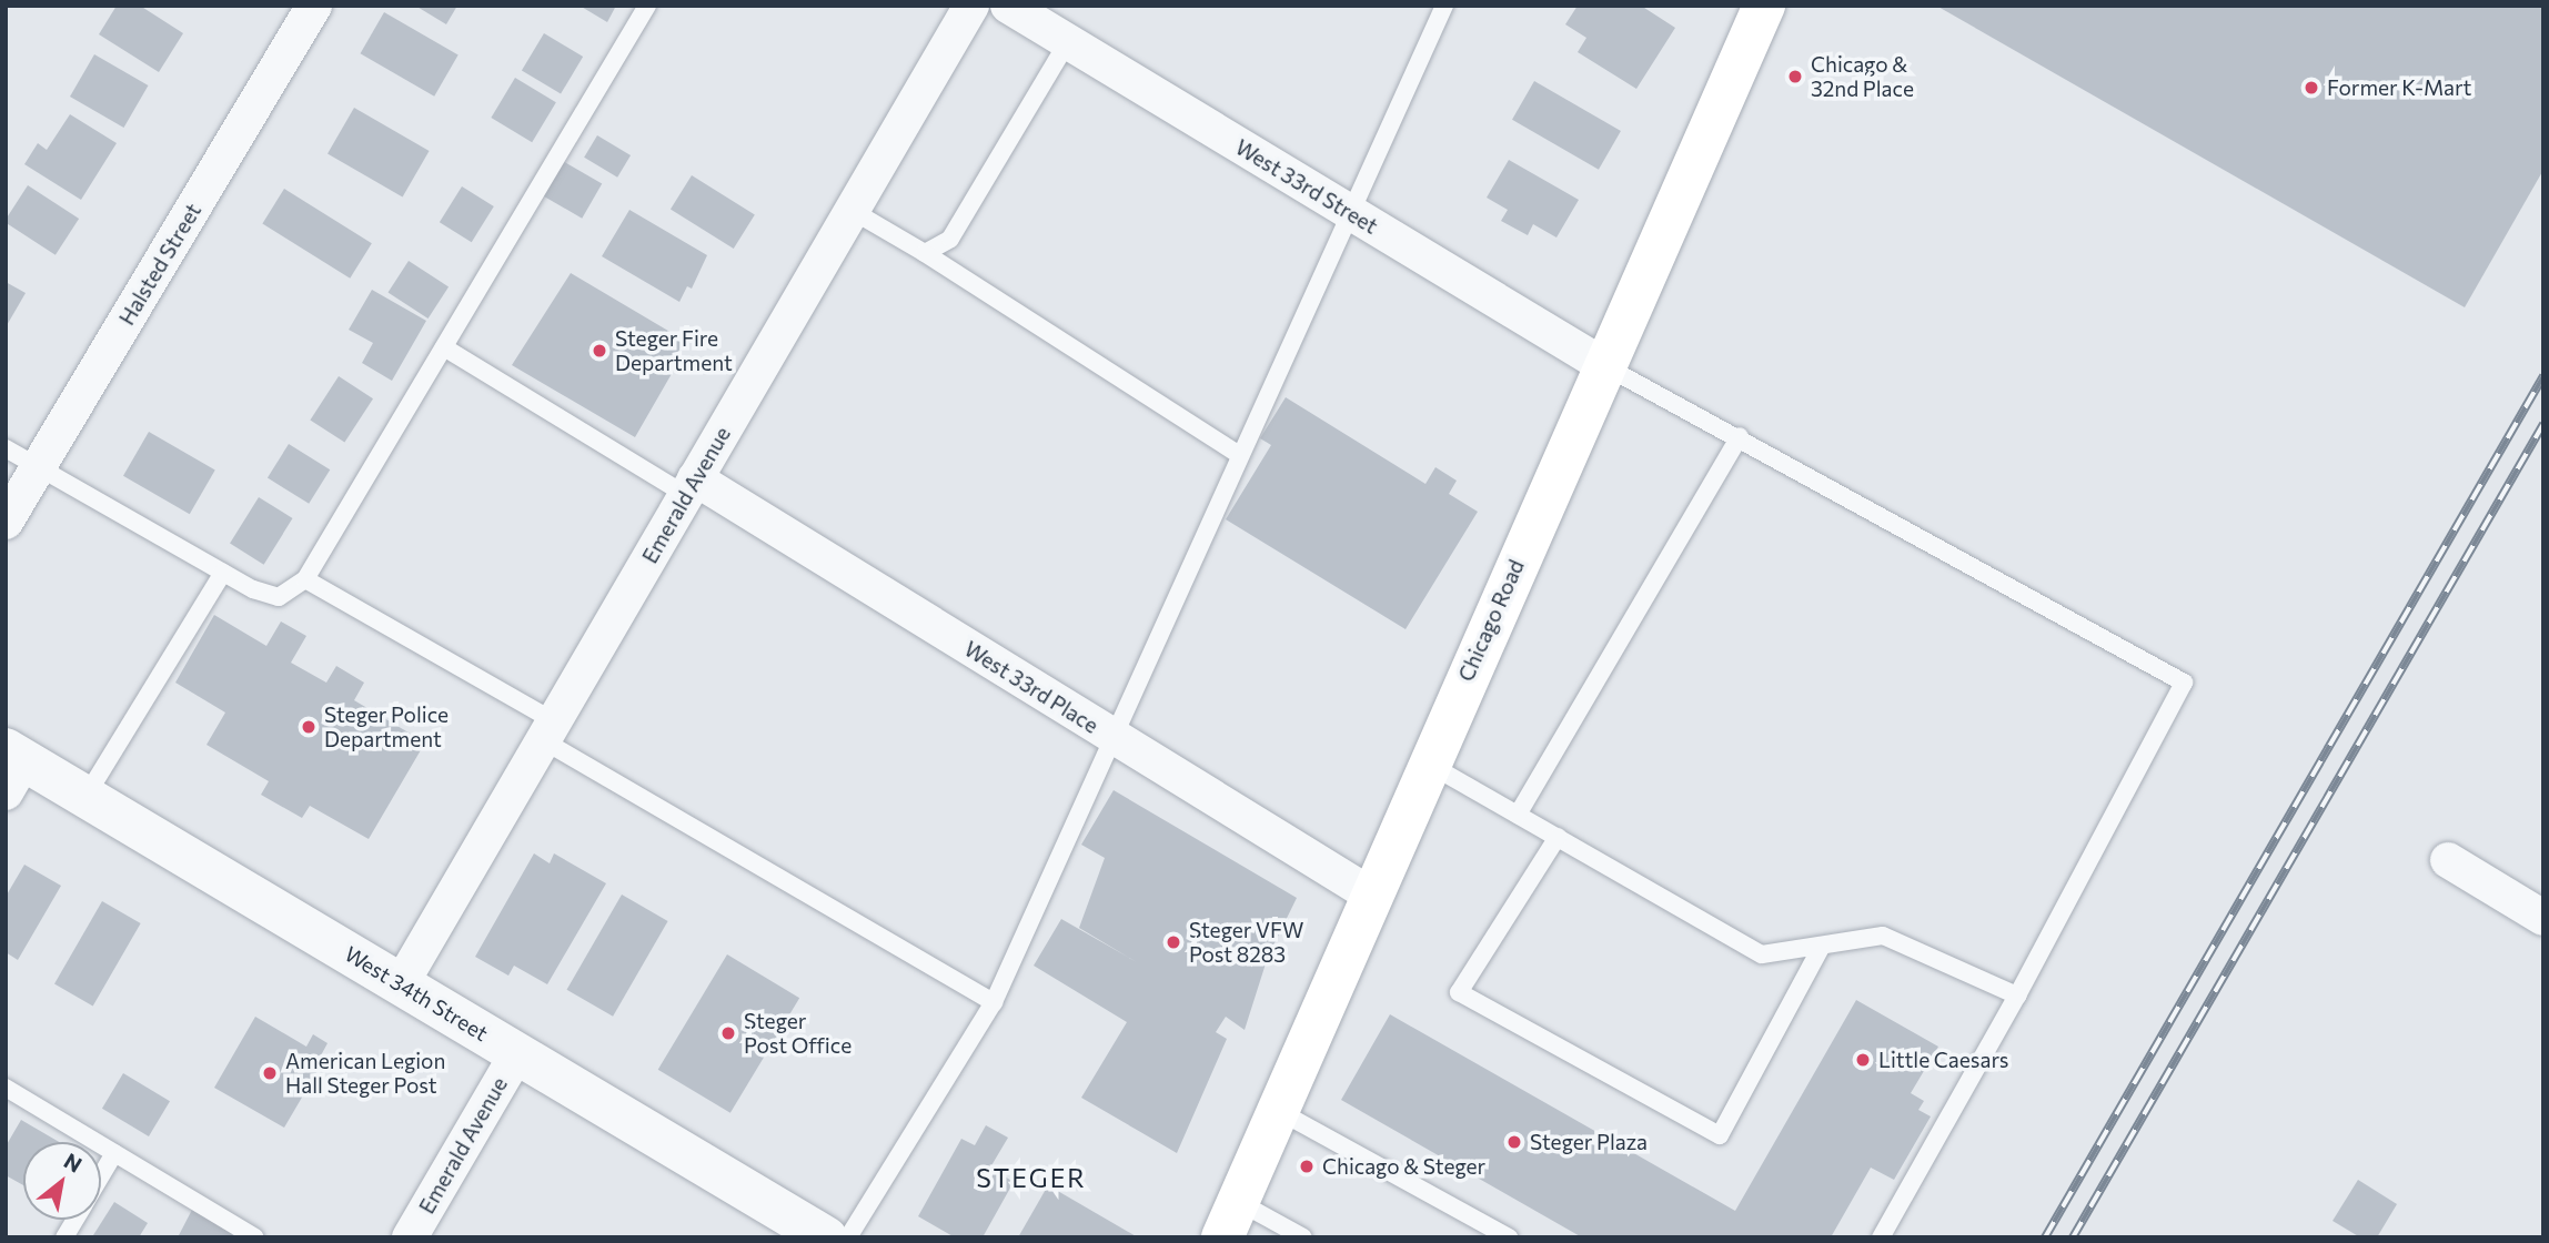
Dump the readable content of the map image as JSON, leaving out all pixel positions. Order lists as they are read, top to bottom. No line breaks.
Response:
{"streets":{"main road":["Chicago Road"],"street":["West 33rd Street","Halsted Street","Emerald Avenue","West 33rd Place","West 34th Street"]},"crossings":[["West 33rd Street","Chicago Road"],["Emerald Avenue","West 33rd Place"],["Emerald Avenue","West 34th Street"],["Chicago Road","West 33rd Place"]],"districts":["STEGER"],"places":["Chicago & 32nd Place","Former K-Mart","Steger Fire Department","Steger Police Department","Steger VFW Post 8283","Steger Post Office","Little Caesars","American Legion Hall Steger Post","Steger Plaza","Chicago & Steger"],"north":"top right"}
